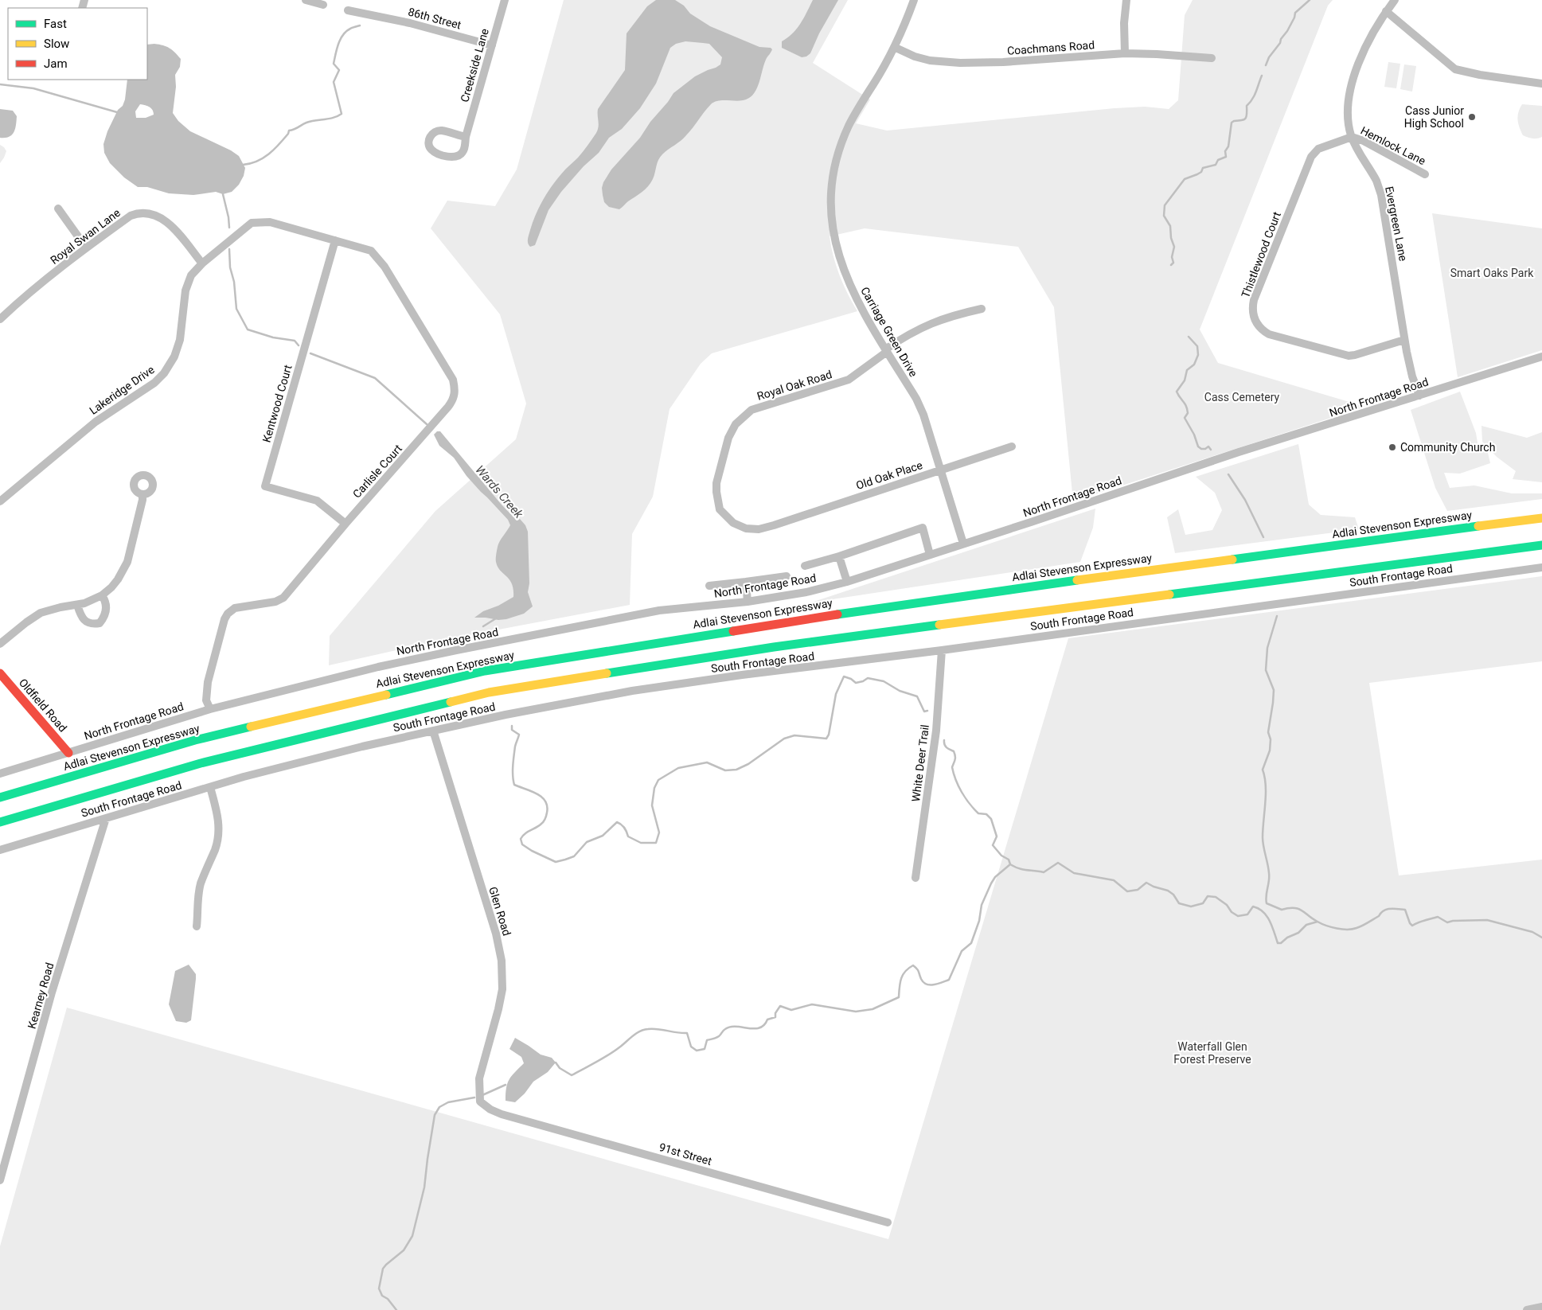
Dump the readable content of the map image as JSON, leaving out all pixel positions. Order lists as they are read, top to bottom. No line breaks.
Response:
{"streets":{"main road":["Adlai Stevenson Expressway","Oldfield Road"],"street":["86th Street","Coachmans Road","Creekside Lane","Hemlock Lane","Evergreen Lane","Royal Swan Lane","Thistlewood Court","Carriage Green Drive","Royal Oak Road","Lakeridge Drive","North Frontage Road","Kentwood Court","Carlisle Court","Old Oak Place","South Frontage Road","White Deer Trail","Glen Road","Kearney Road","91st Street"]},"crossings":[["86th Street","Creekside Lane"],["Coachmans Road","Carriage Green Drive"],["Hemlock Lane","Evergreen Lane"],["Hemlock Lane","Thistlewood Court"],["Evergreen Lane","Thistlewood Court"],["Evergreen Lane","North Frontage Road"],["Royal Swan Lane","Lakeridge Drive"],["Royal Swan Lane","Carlisle Court"],["Carriage Green Drive","Royal Oak Road"],["Carriage Green Drive","North Frontage Road"],["Carriage Green Drive","Old Oak Place"],["Royal Oak Road","Old Oak Place"],["Lakeridge Drive","Carlisle Court"],["North Frontage Road","Carlisle Court"],["North Frontage Road","Oldfield Road"],["Kentwood Court","Carlisle Court"],["South Frontage Road","White Deer Trail"],["South Frontage Road","Glen Road"],["South Frontage Road","Kearney Road"],["Glen Road","91st Street"]],"water":["Wards Creek"],"parks":["Smart Oaks Park","Cass Cemetery","Waterfall Glen Forest Preserve"],"places":["Cass Junior High School","Community Church"],"legend":["Fast","Slow","Jam"]}
